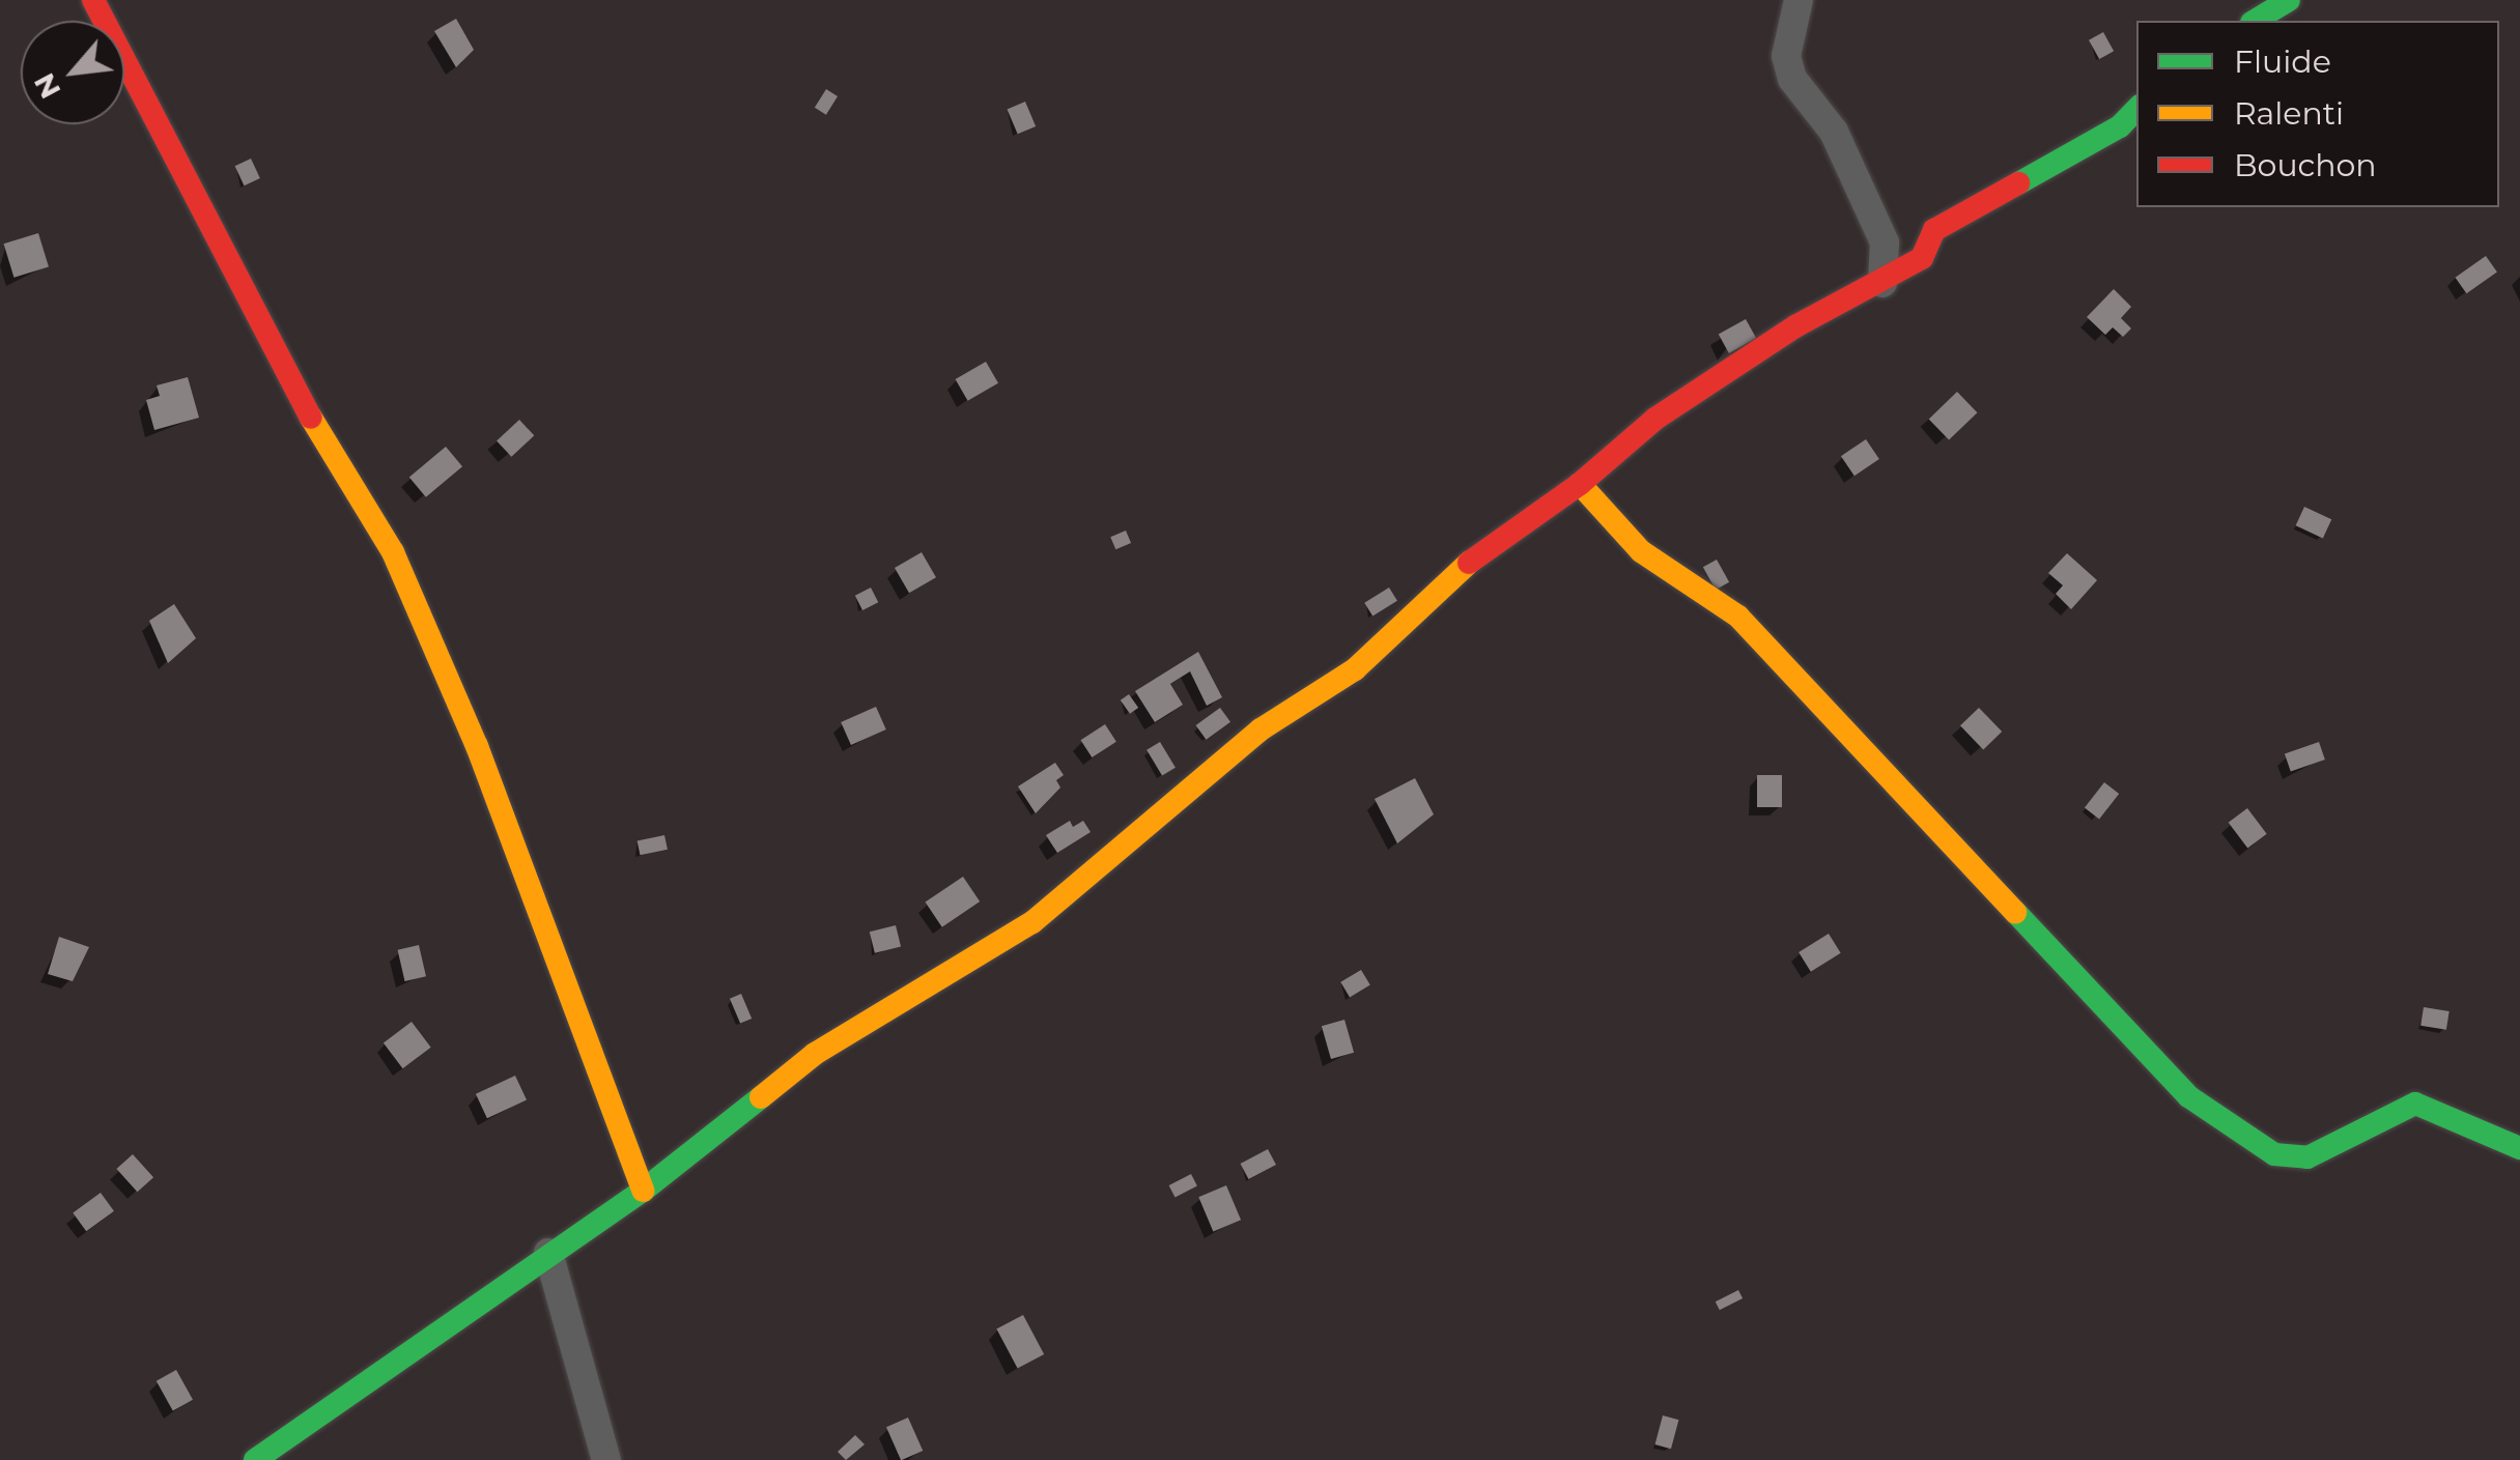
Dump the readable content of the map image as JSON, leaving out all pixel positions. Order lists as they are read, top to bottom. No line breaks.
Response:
{"legend":["Fluide","Ralenti","Bouchon"],"north":"bottom left"}
